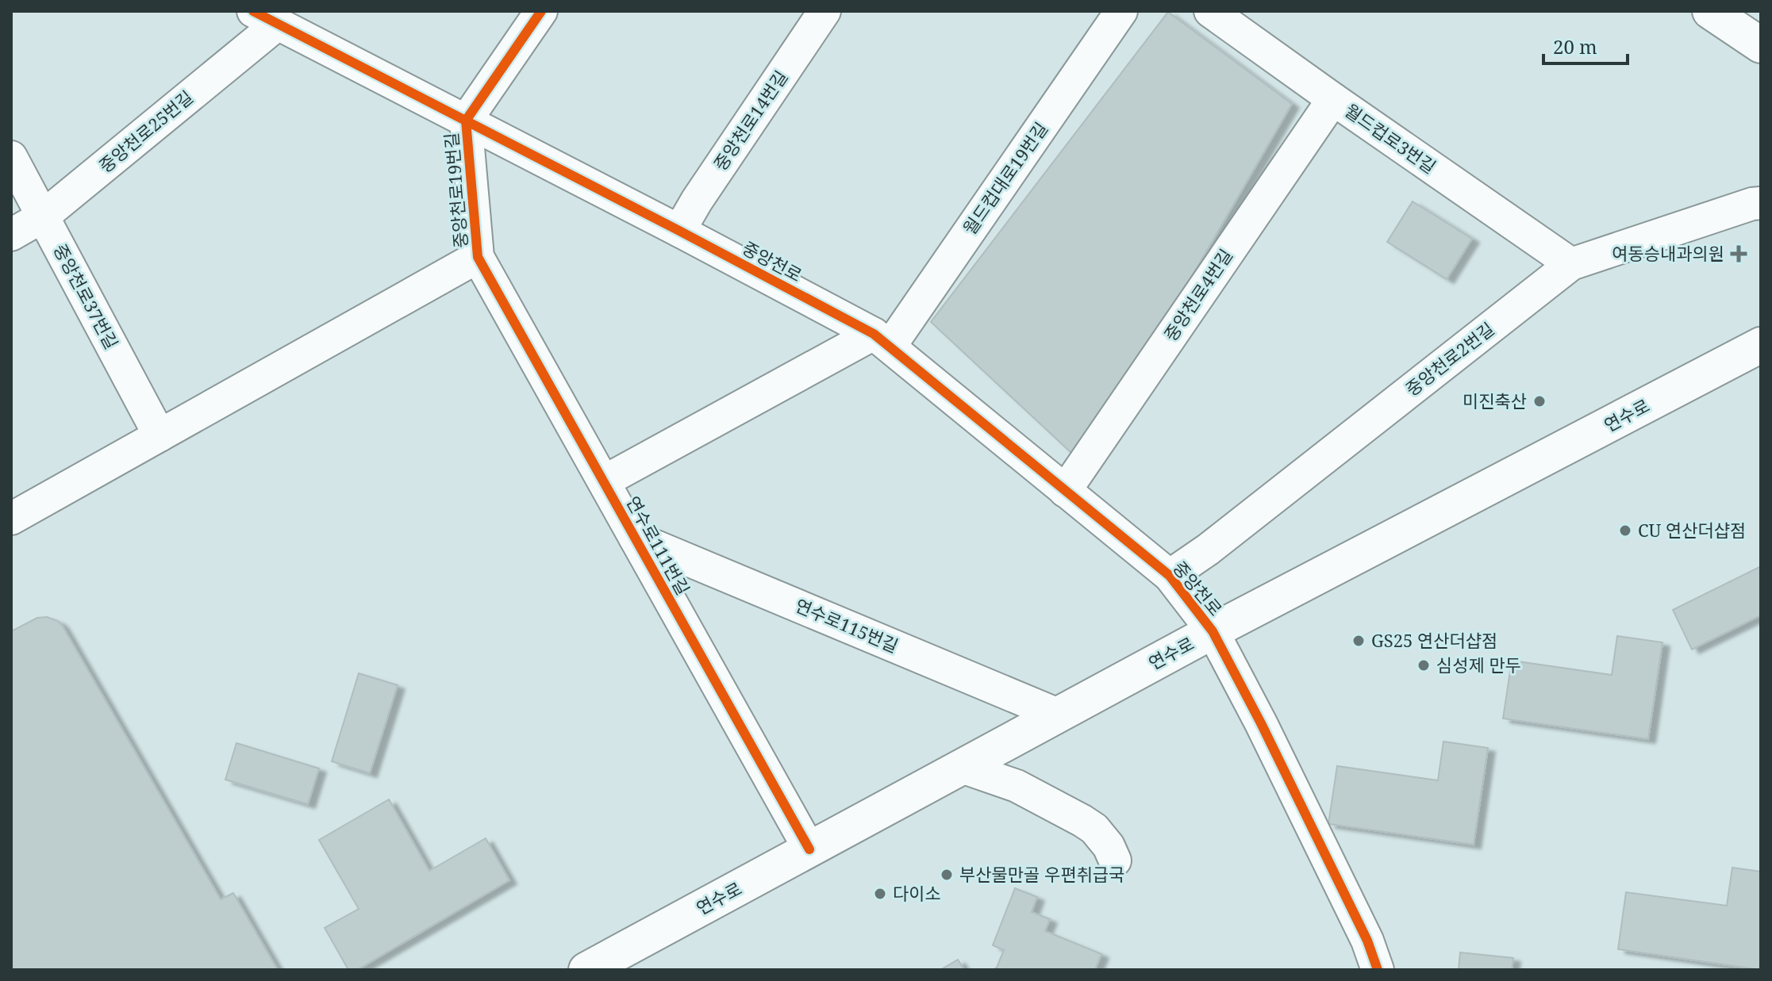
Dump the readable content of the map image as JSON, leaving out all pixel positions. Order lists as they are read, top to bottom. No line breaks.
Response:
{"streets":{"main road":["연수로"],"street":["중앙천로14번길","중앙천로25번길","월드컵로3번길","월드컵대로19번길","중앙천로19번길","중앙천로","중앙천로4번길","중앙천로37번길","중앙천로2번길","연수로111번길","연수로115번길"]},"crossings":[["중앙천로14번길","중앙천로"],["중앙천로25번길","중앙천로"],["중앙천로25번길","중앙천로37번길"],["월드컵로3번길","중앙천로4번길"],["월드컵로3번길","중앙천로2번길"],["월드컵대로19번길","중앙천로"],["중앙천로19번길","중앙천로"],["중앙천로19번길","중앙천로37번길"],["중앙천로19번길","연수로111번길"],["중앙천로","중앙천로4번길"],["중앙천로","중앙천로2번길"],["중앙천로","연수로"],["연수로","연수로111번길"],["연수로","연수로115번길"],["연수로111번길","연수로115번길"]],"places":{"health":["여동승내과의원"],"other":["미진축산","CU 연산더샵점","GS25 연산더샵점","심성제 만두","부산물만골 우편취급국","다이소"]},"scale_bar":"20 m"}
